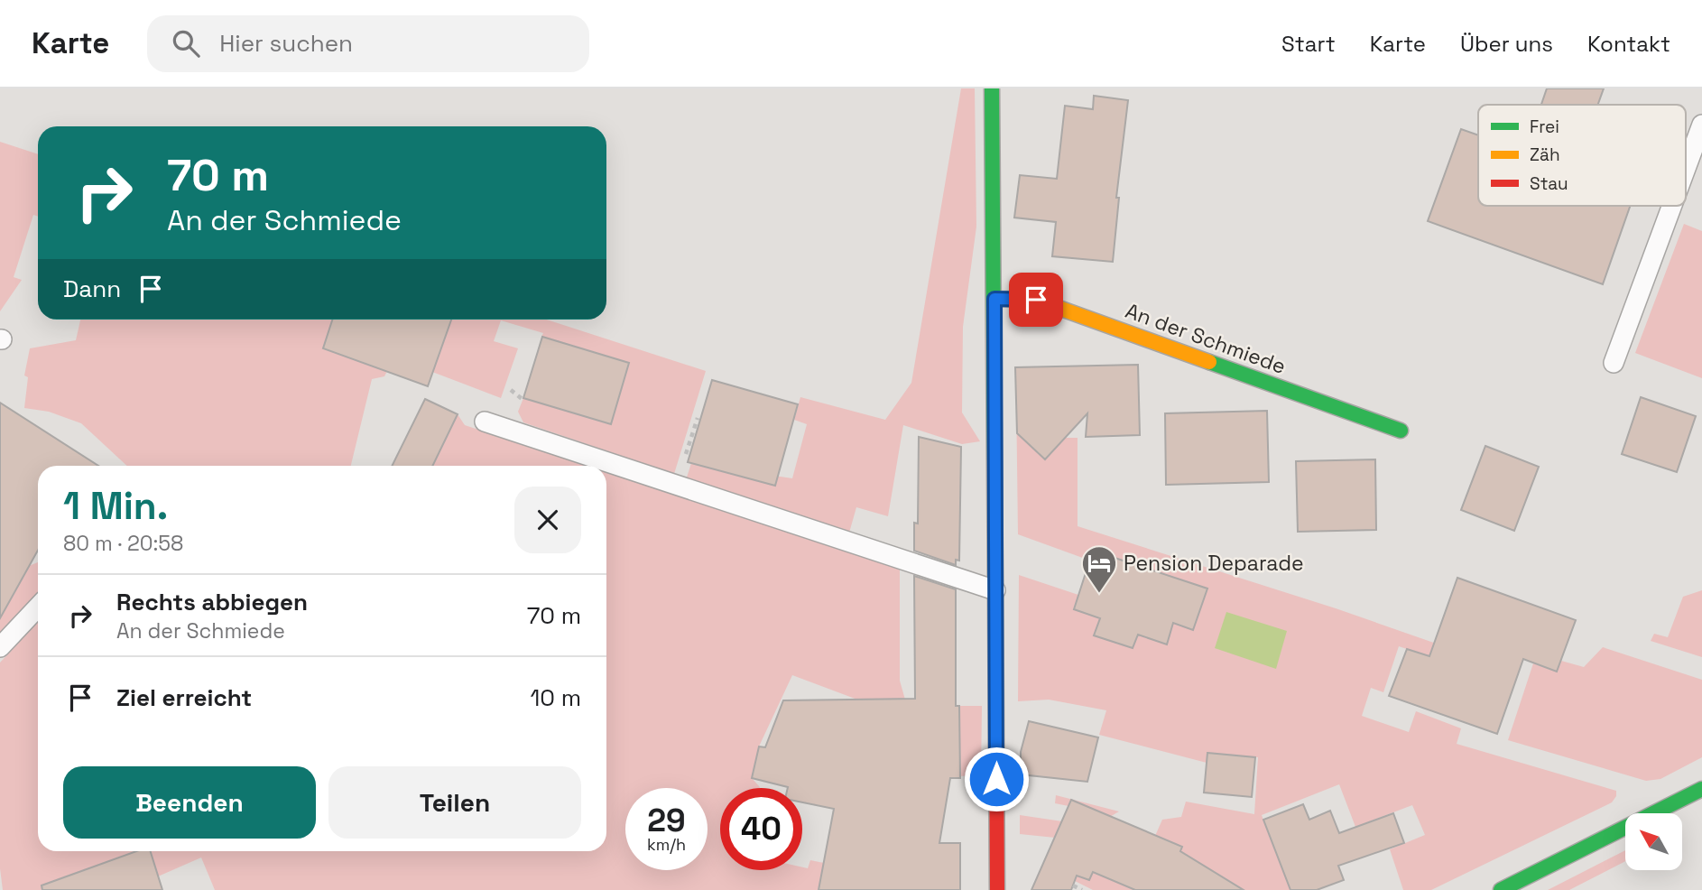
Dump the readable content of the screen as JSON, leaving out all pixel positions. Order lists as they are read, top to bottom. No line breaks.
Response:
{"streets":{"street":["An der Schmiede"]},"places":{"hotel":["Pension Deparade"]},"legend":["Frei","Zäh","Stau"],"north":"top left","page":{"header":"Karte","search":"Hier suchen","nav":["Start","Karte","Über uns","Kontakt"],"turn":["70 m","An der Schmiede"],"then":"Dann","heading":["1 Min.","80 m · 20:58"],"list":[{"name":"Rechts abbiegen","note":"An der Schmiede","value":"70 m"},{"name":"Ziel erreicht","value":"10 m"}],"buttons":["Beenden","Teilen"],"speed":"29 km/h","limit":"40"}}
